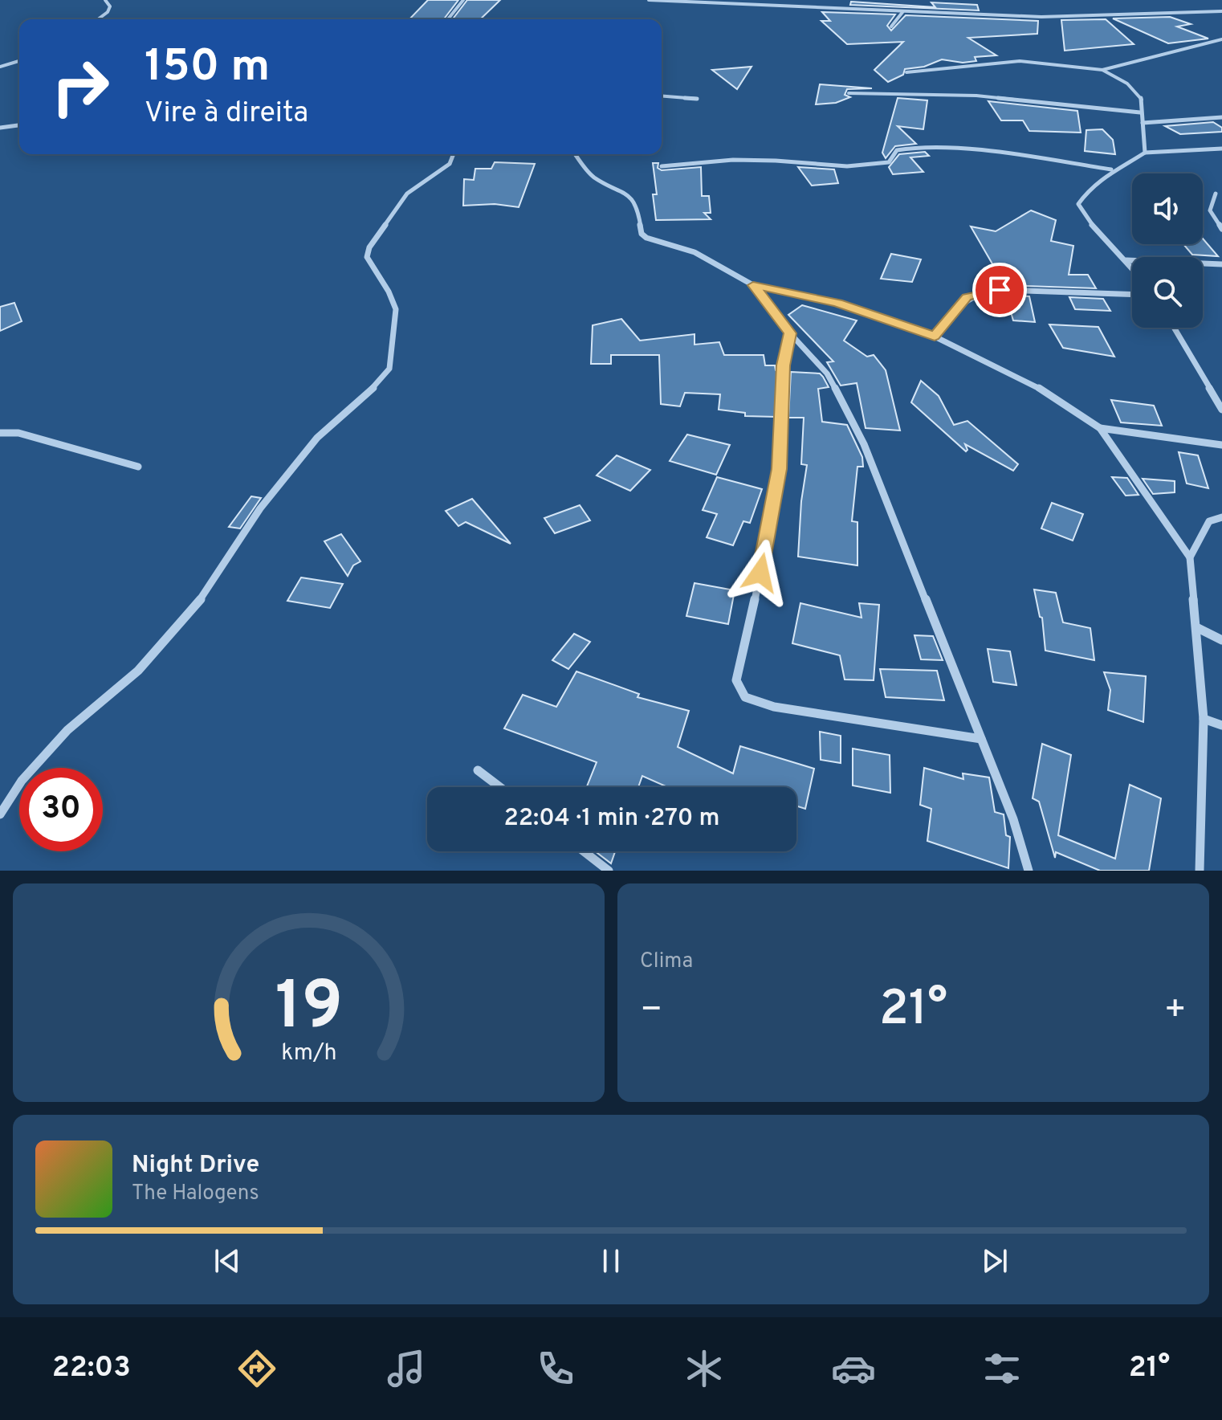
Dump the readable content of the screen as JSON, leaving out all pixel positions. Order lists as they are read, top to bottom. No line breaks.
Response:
{"page":{"turn":["150 m","Vire à direita"],"limit":"30","trip":"22:04 · 1 min · 270 m","tile":"Clima","heat":["−","21°","+"],"song":["Night Drive","The Halogens"],"tabs":["22:03","21°"],"gauge":["19","km/h"]}}
